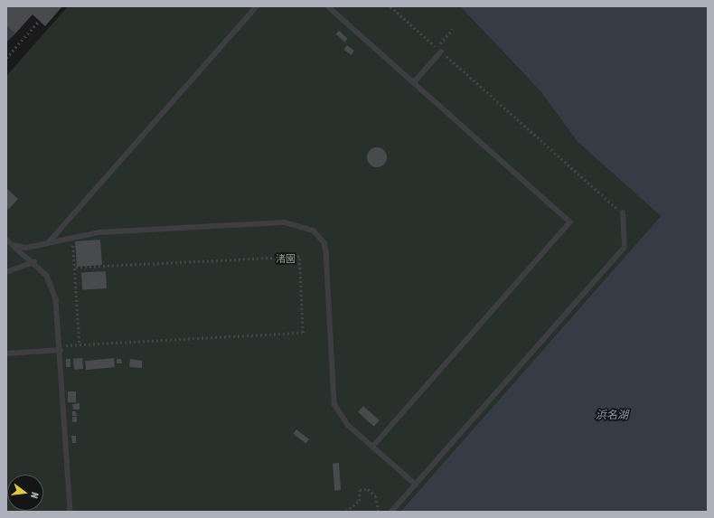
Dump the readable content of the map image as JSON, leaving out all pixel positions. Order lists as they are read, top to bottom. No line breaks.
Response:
{"water":["浜名湖"],"parks":["渚園"],"north":"right"}
